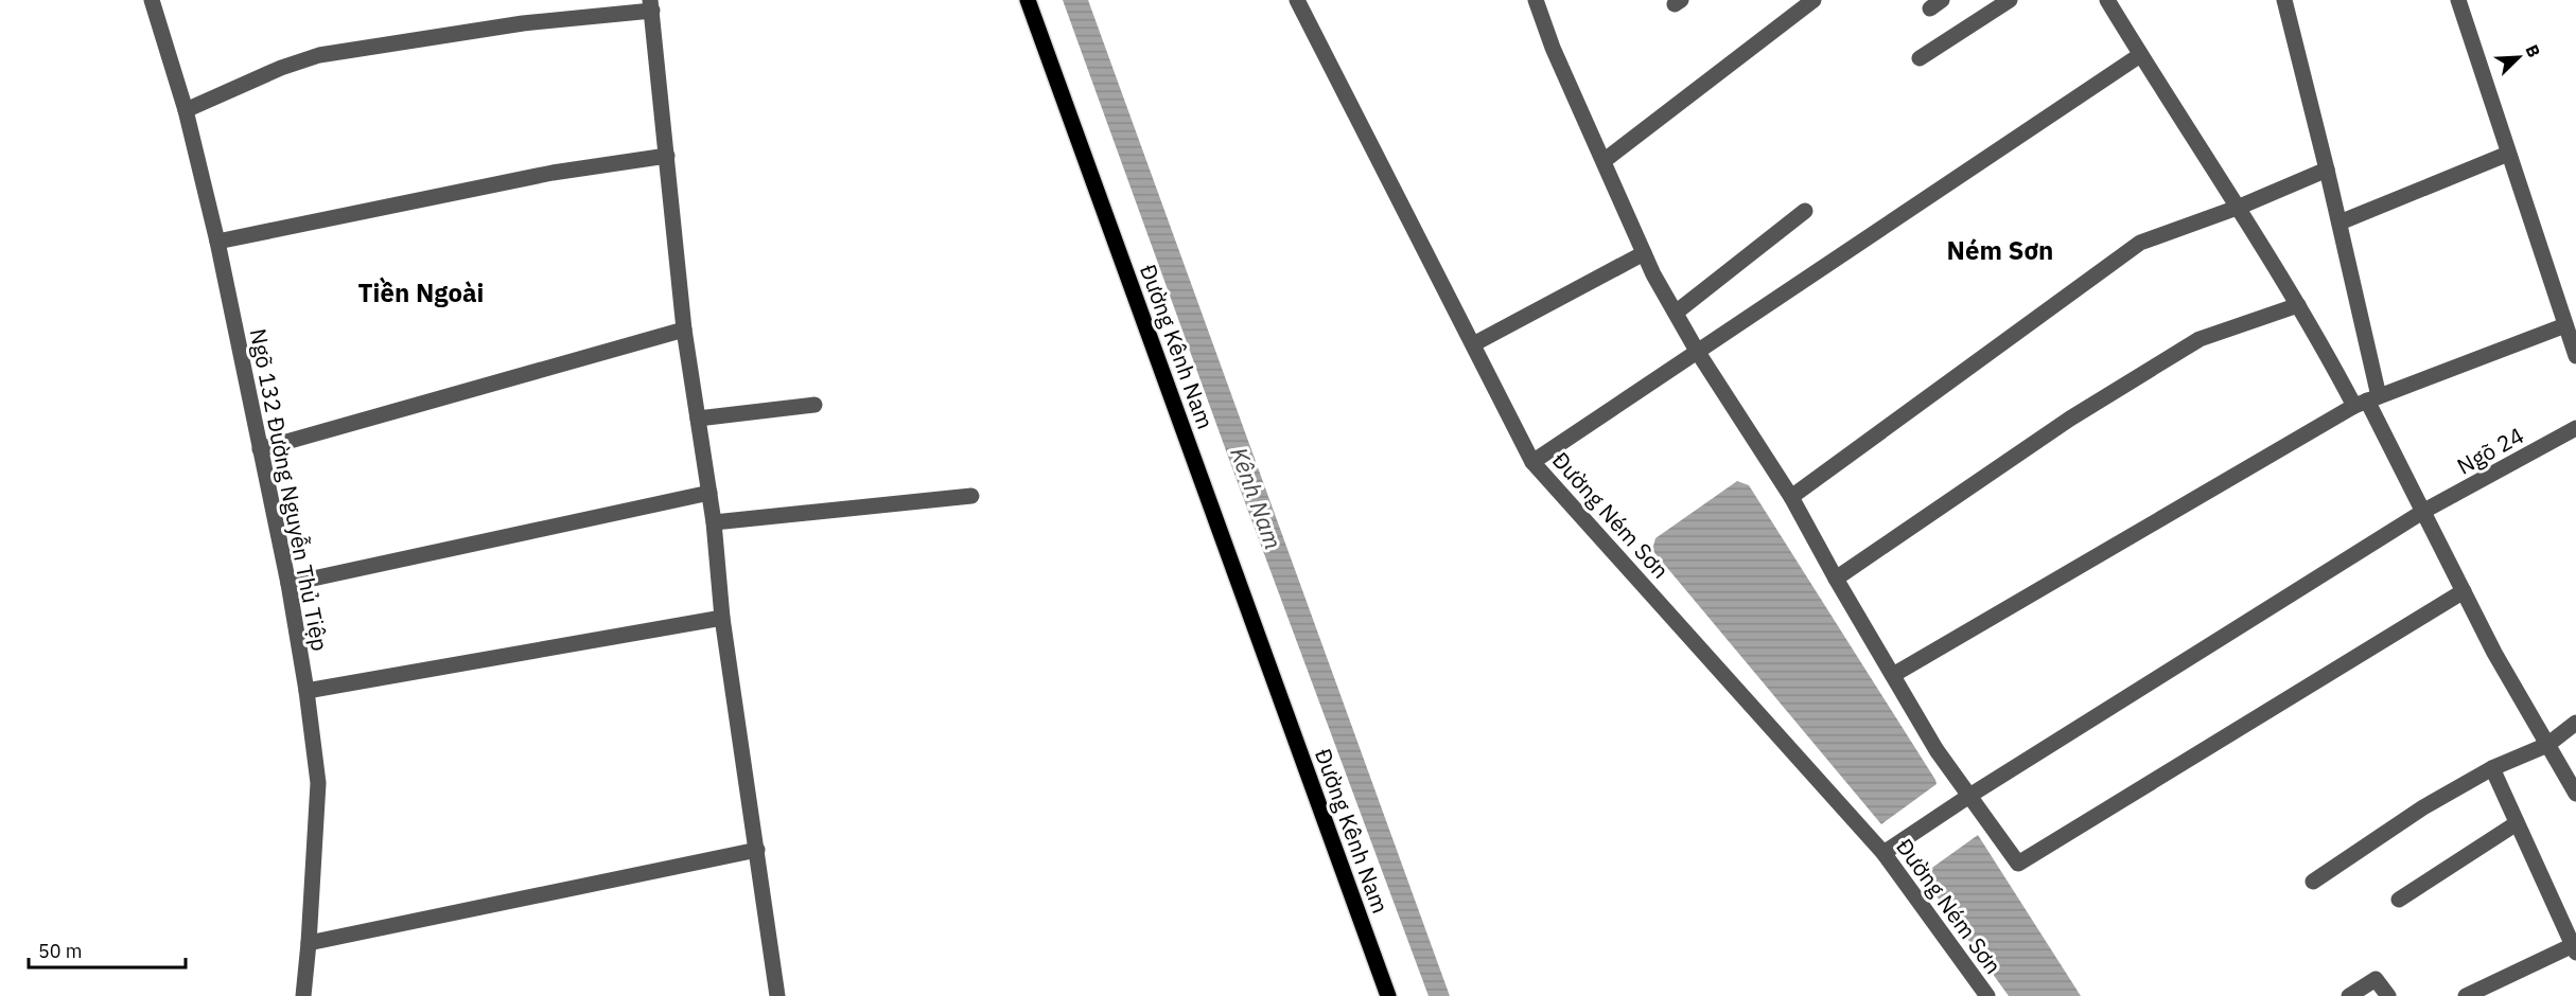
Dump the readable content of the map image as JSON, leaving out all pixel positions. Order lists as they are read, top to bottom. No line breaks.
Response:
{"streets":{"main road":["Đường Kênh Nam"],"street":["Ngõ 24","Ngõ 132 Đường Nguyễn Thủ Tiệp","Đường Ném Sơn"]},"crossings":[["Ngõ 24","Đường Ném Sơn"]],"districts":["Ném Sơn","Tiền Ngoài"],"water":["Kênh Nam"],"scale_bar":"50 m","north":"top right"}
